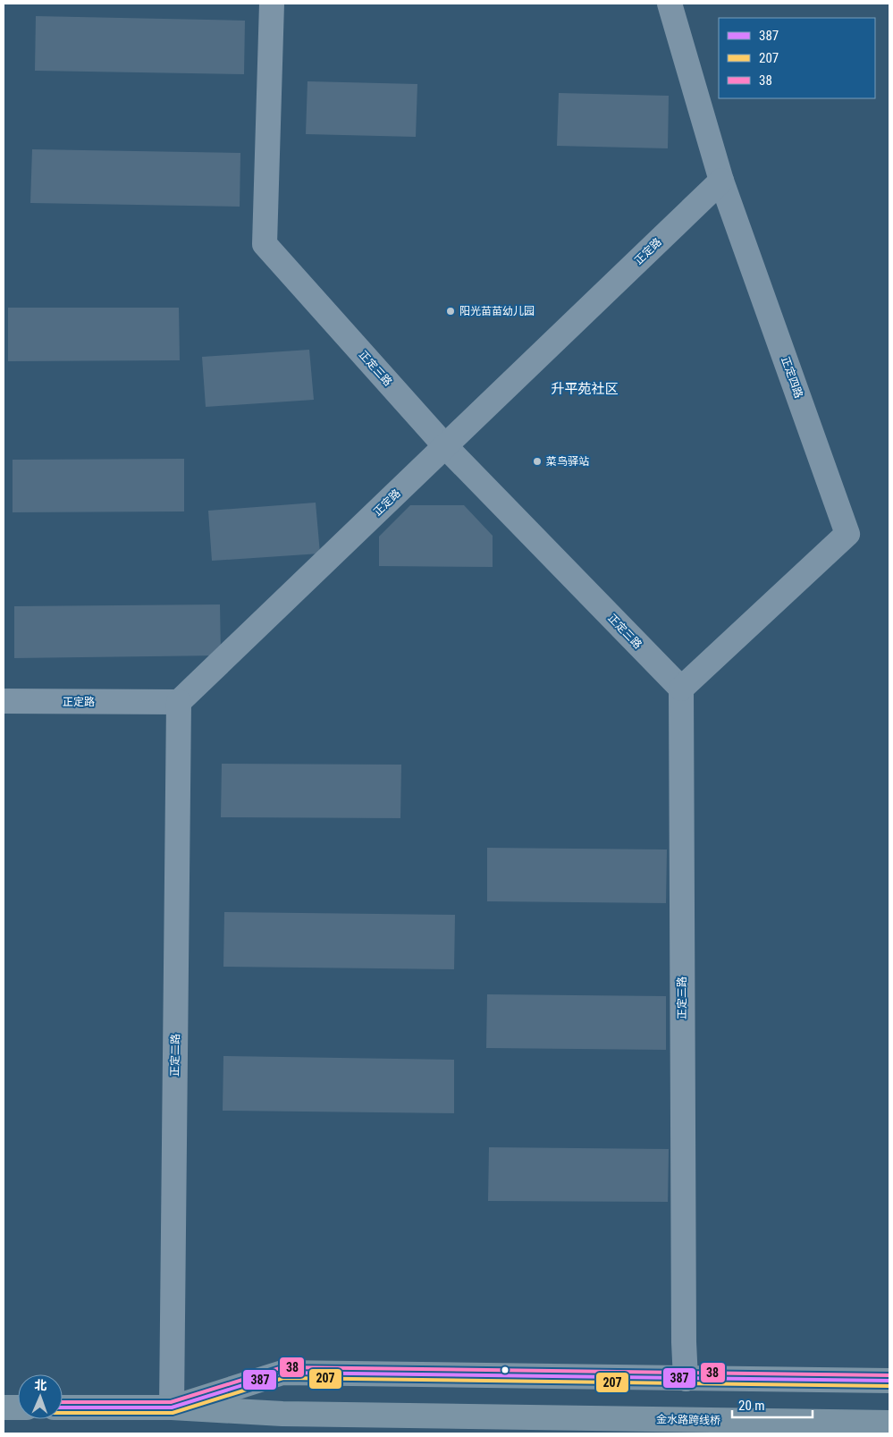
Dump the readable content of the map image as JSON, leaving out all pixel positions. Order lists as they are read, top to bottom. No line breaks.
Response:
{"streets":{"main road":["金水路跨线桥"],"street":["正定路","正定三路","正定四路","正定二路"]},"crossings":[["正定路","正定三路"],["正定路","正定四路"],["正定路","正定二路"],["正定三路","正定四路"],["正定二路","金水路跨线桥"]],"districts":["升平苑社区"],"places":["阳光苗苗幼儿园","菜鸟驿站"],"lines":["transit line 38","transit line 387","transit line 207"],"legend":["387","207","38"],"scale_bar":"20 m","north":"top"}
